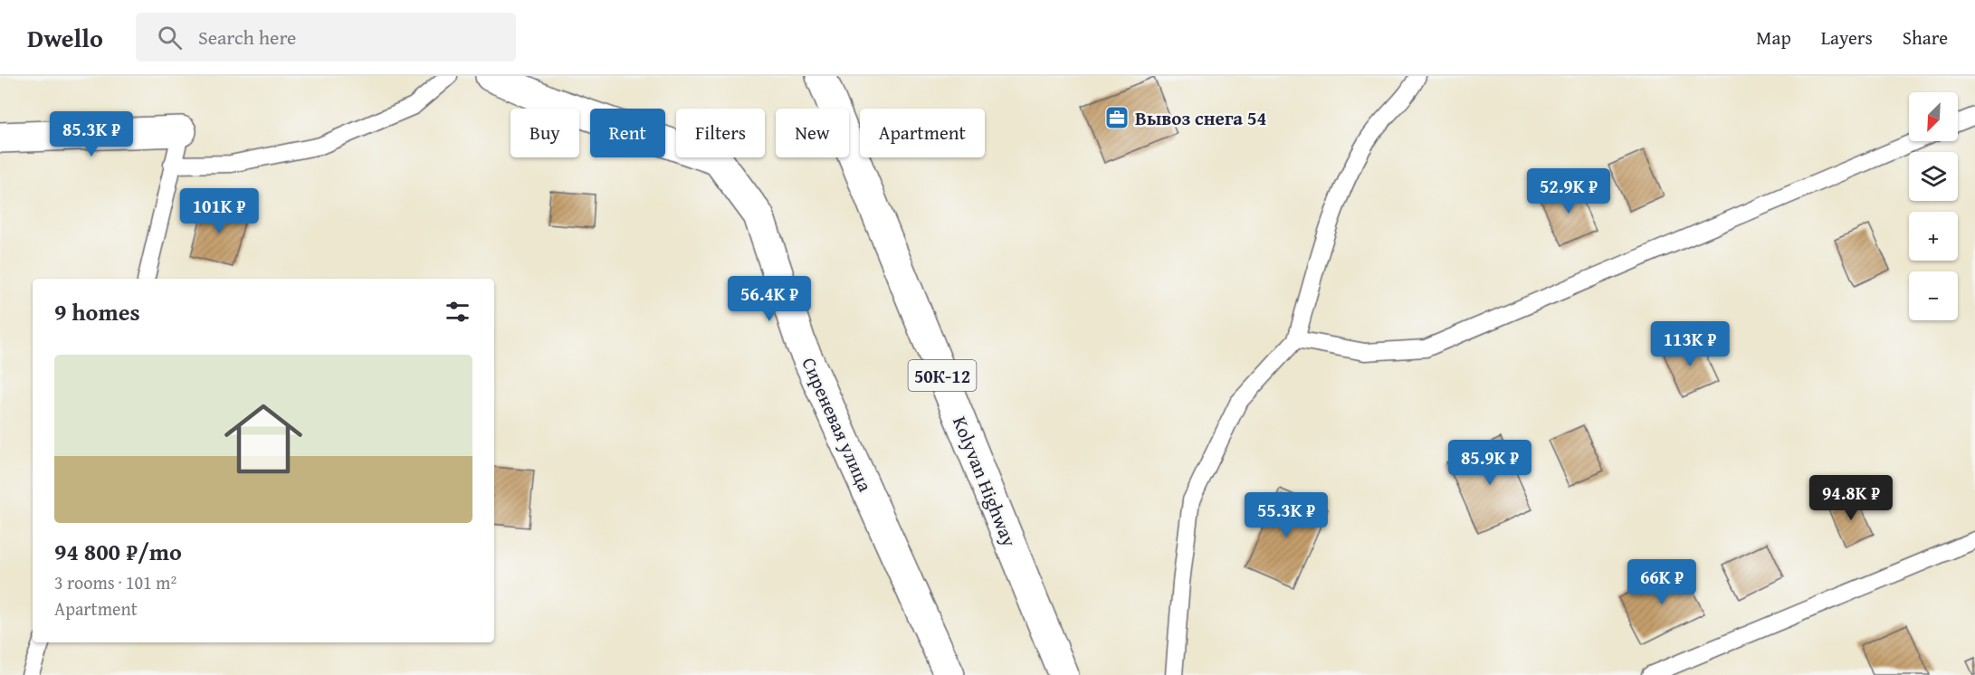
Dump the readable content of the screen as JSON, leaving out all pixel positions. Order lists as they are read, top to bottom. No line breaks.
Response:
{"streets":{"street":["50К-12","Сиреневая улица","Kolyvan Highway"]},"places":{"office":["Вывоз снега 54"]},"north":"bottom left","page":{"header":"Dwello","search":"Search here","nav":["Map","Layers","Share"],"map_buttons":["+","−"],"chip":["Buy","Rent","Filters","New","Apartment"],"price":["85.3K ₽","52.9K ₽","101K ₽","56.4K ₽","113K ₽","85.9K ₽","94.8K ₽","55.3K ₽","66K ₽"],"heading":"9 homes","list":[{"name":"94 800 ₽/mo","note":"3 rooms · 101 m² · Apartment"}]}}
